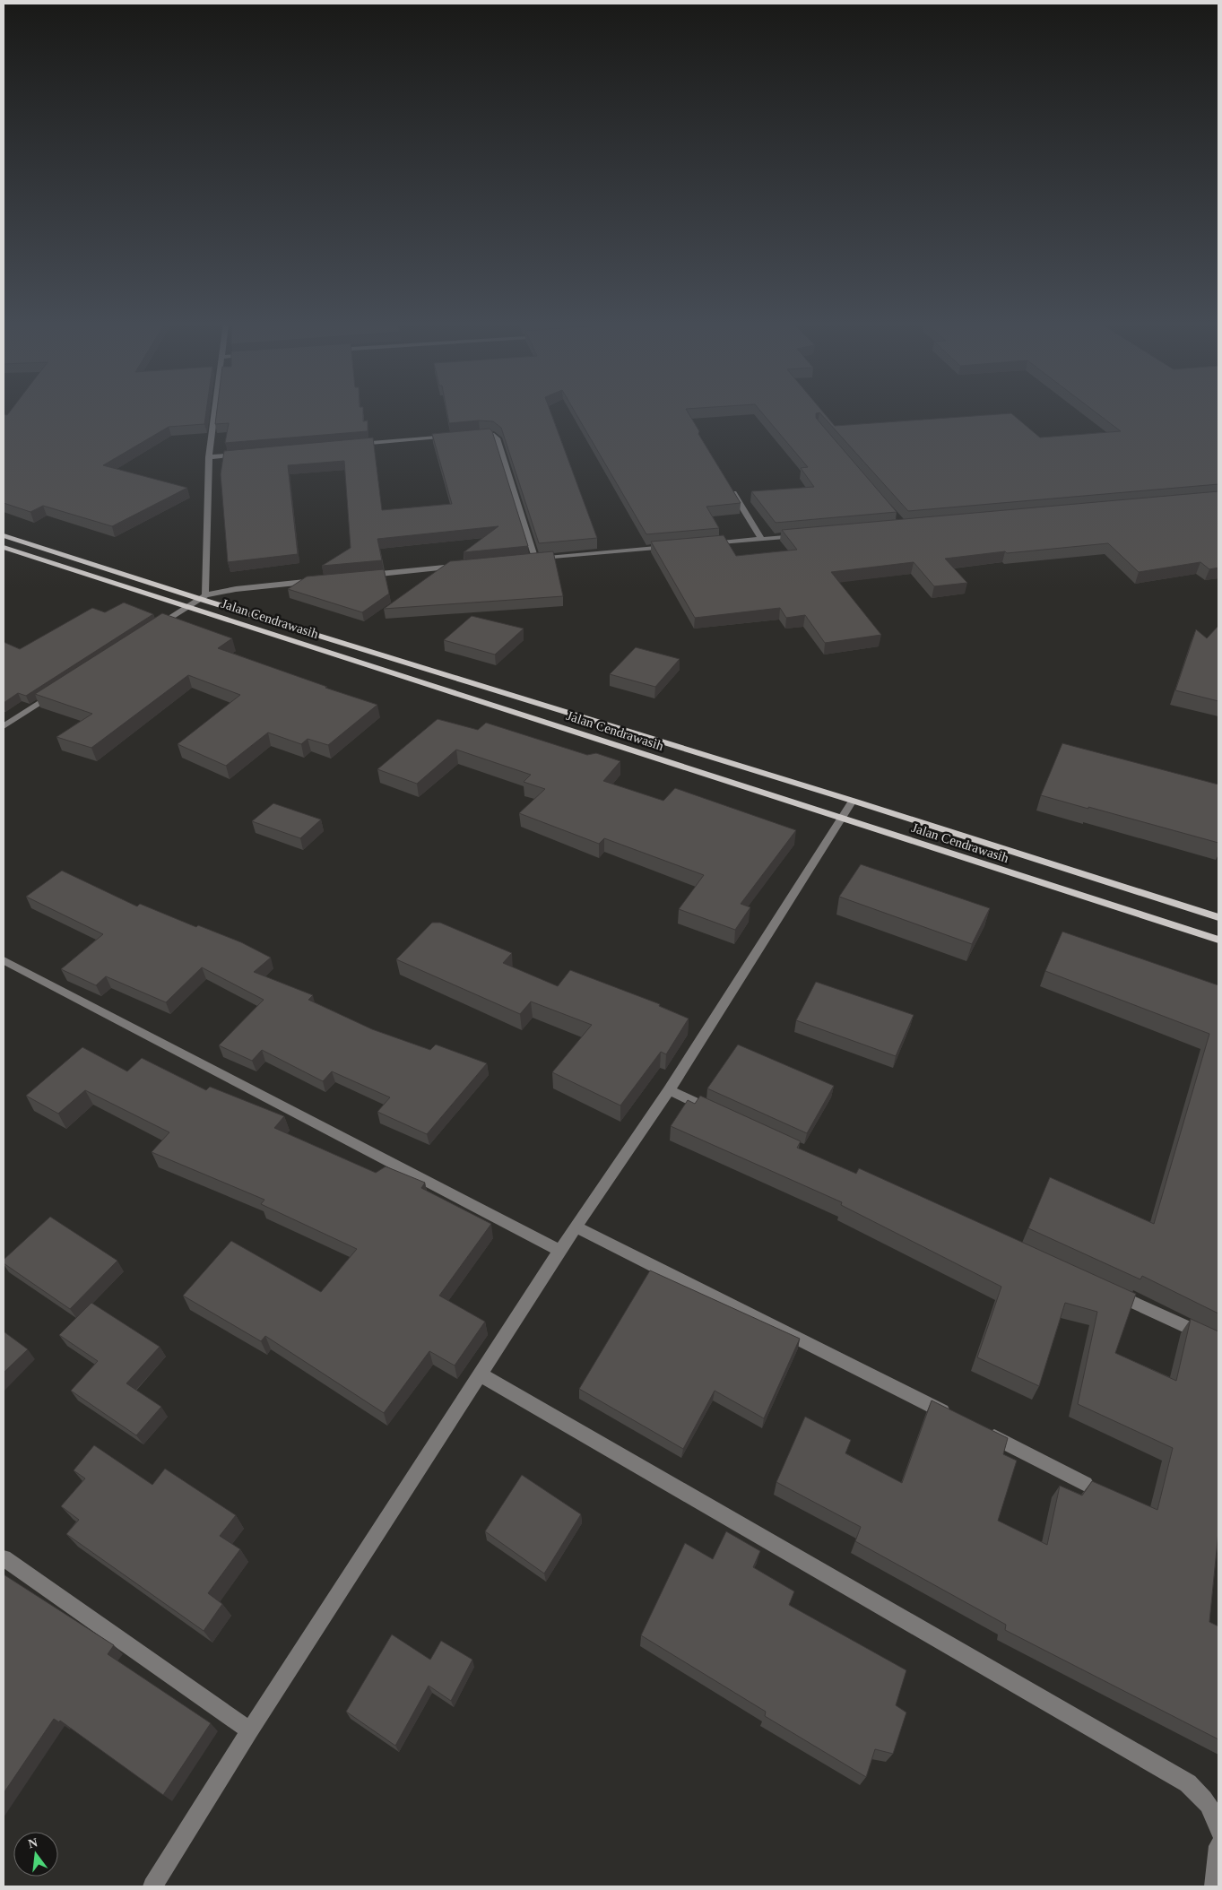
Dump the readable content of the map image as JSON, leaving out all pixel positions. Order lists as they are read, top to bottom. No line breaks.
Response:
{"streets":{"main road":["Jalan Cendrawasih"]},"north":"top"}
